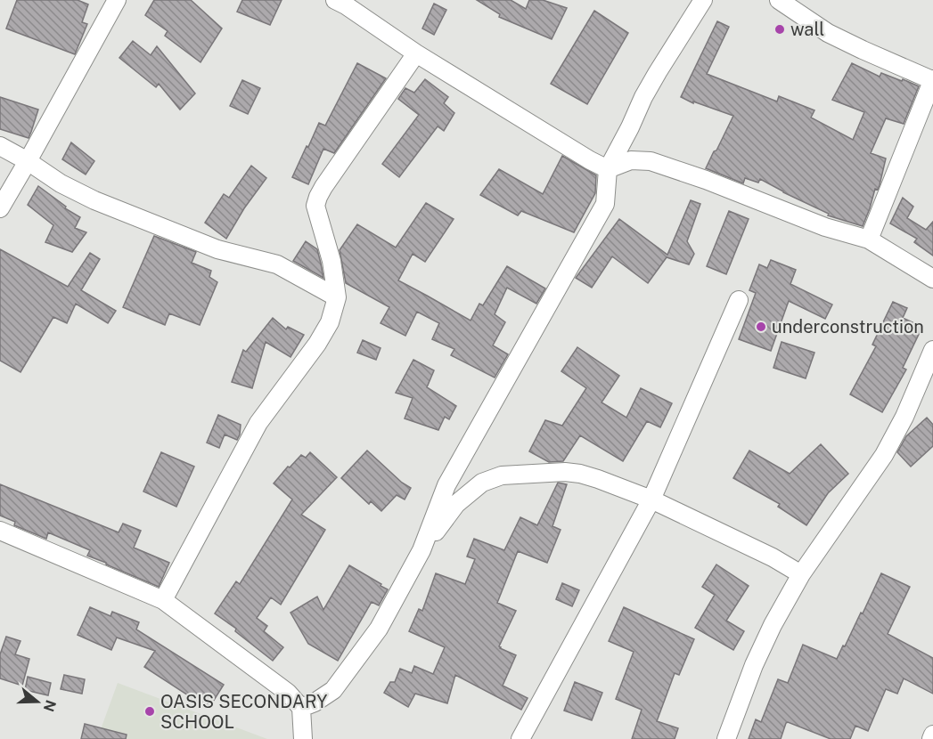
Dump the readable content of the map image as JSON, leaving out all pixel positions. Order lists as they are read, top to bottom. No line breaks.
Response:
{"places":["wall","underconstruction","OASIS SECONDARY SCHOOL"],"north":"right"}
